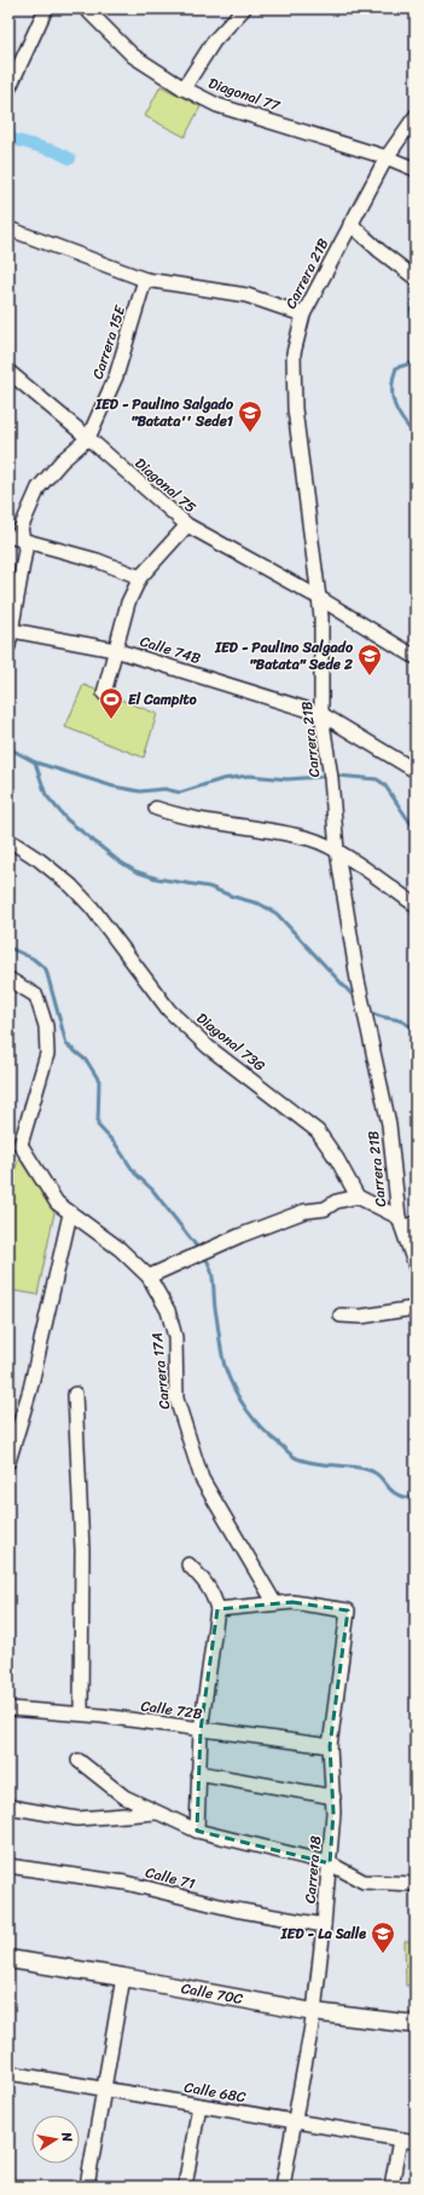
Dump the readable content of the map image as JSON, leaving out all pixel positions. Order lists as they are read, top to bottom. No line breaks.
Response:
{"streets":{"street":["Diagonal 77","Carrera 21B","Carrera 15E","Diagonal 75","Calle 74B","Diagonal 73G","Carrera 17A","Calle 72B","Carrera 18","Calle 71","Calle 70C","Calle 68C"]},"crossings":[["Diagonal 77","Carrera 21B"],["Carrera 21B","Diagonal 75"],["Carrera 21B","Calle 74B"],["Carrera 15E","Diagonal 75"],["Carrera 15E","Calle 74B"],["Carrera 17A","Carrera 18"],["Calle 72B","Carrera 18"],["Carrera 18","Calle 71"],["Carrera 18","Calle 70C"],["Carrera 18","Calle 68C"]],"places":{"school or university":["IED - Paulino Salgado \"Batata'' Sede1","IED - Paulino Salgado \"Batata\" Sede 2","IED - La Salle"],"sports":["El Campito"]},"north":"right"}
